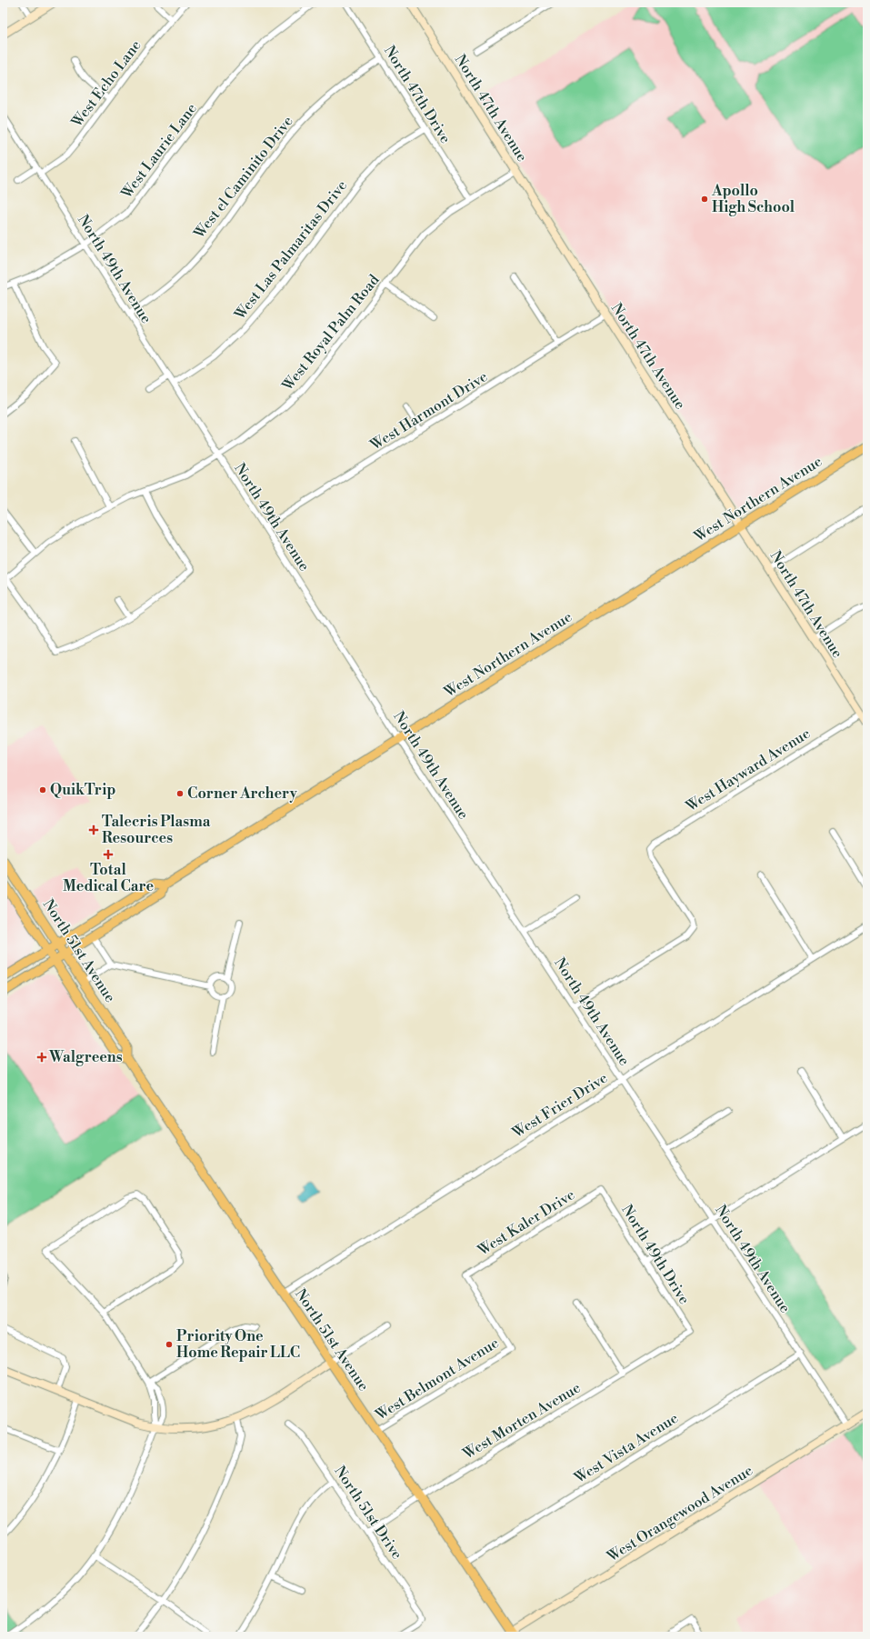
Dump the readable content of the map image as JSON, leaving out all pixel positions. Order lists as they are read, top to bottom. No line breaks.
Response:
{"streets":{"main road":["West Northern Avenue","North 51st Avenue"],"street":["West Echo Lane","North 47th Drive","North 47th Avenue","West Laurie Lane","West el Caminito Drive","West Las Palmaritas Drive","North 49th Avenue","West Royal Palm Road","West Harmont Drive","West Hayward Avenue","West Frier Drive","West Kaler Drive","North 49th Drive","West Belmont Avenue","West Morten Avenue","West Vista Avenue","North 51st Drive","West Orangewood Avenue"]},"crossings":[["West Echo Lane","North 49th Avenue"],["North 47th Drive","West el Caminito Drive"],["North 47th Drive","West Las Palmaritas Drive"],["North 47th Drive","West Royal Palm Road"],["North 47th Avenue","West Royal Palm Road"],["North 47th Avenue","West Harmont Drive"],["North 47th Avenue","West Northern Avenue"],["North 47th Avenue","West Hayward Avenue"],["West Laurie Lane","North 49th Avenue"],["West el Caminito Drive","North 49th Avenue"],["West Las Palmaritas Drive","North 49th Avenue"],["North 49th Avenue","West Royal Palm Road"],["North 49th Avenue","West Harmont Drive"],["North 49th Avenue","West Northern Avenue"],["North 49th Avenue","West Hayward Avenue"],["North 49th Avenue","West Frier Drive"],["North 49th Avenue","West Vista Avenue"],["North 49th Avenue","West Orangewood Avenue"],["West Northern Avenue","North 51st Avenue"],["North 51st Avenue","West Frier Drive"],["North 51st Avenue","West Belmont Avenue"],["North 51st Avenue","West Morten Avenue"],["North 51st Avenue","West Vista Avenue"],["North 51st Avenue","West Orangewood Avenue"],["West Kaler Drive","North 49th Drive"],["West Kaler Drive","West Belmont Avenue"],["North 49th Drive","West Morten Avenue"],["West Morten Avenue","North 51st Drive"]],"places":{"other":["Apollo High School","QuikTrip","Corner Archery","Priority One Home Repair LLC"],"health":["Talecris Plasma Resources","Total Medical Care","Walgreens"]}}
